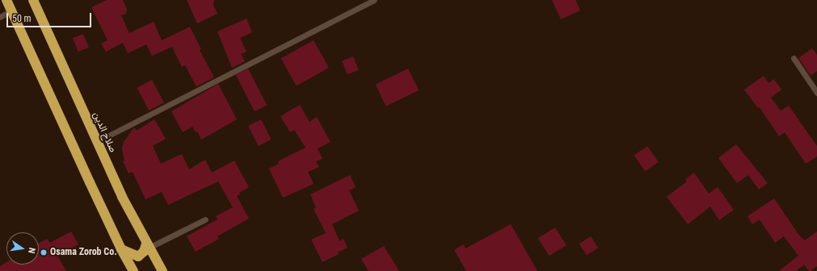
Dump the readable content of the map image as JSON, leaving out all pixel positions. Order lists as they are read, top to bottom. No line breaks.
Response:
{"streets":{"highway":["صلاح الدين"]},"places":["Osama Zorob Co."],"scale_bar":"50 m","north":"right"}
